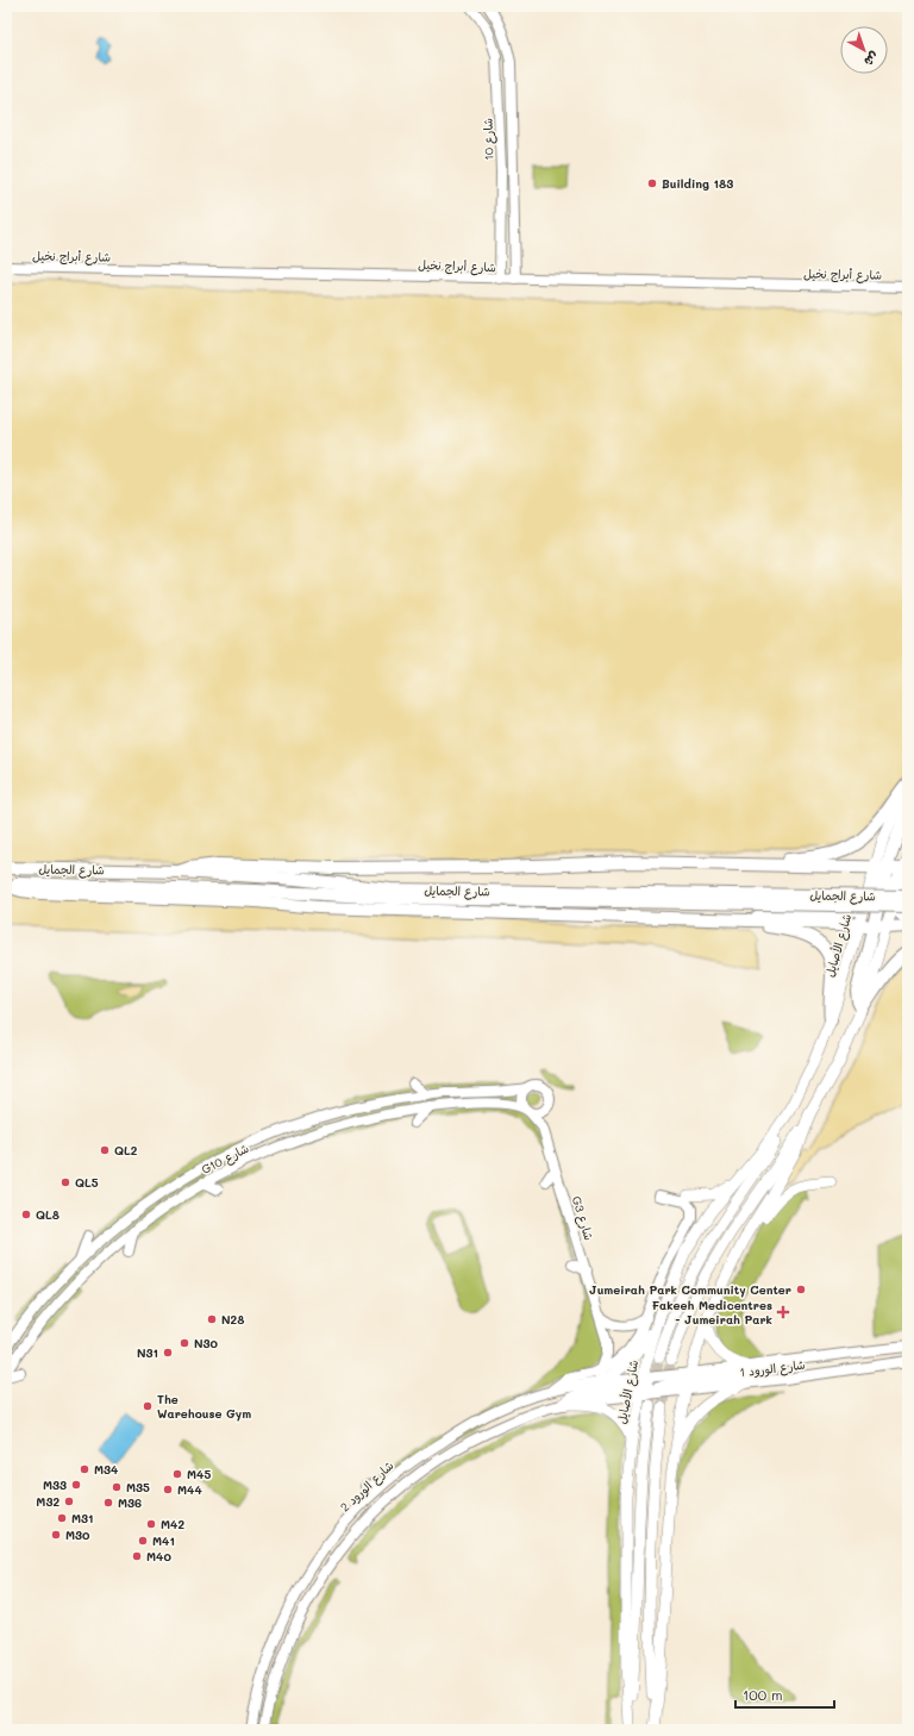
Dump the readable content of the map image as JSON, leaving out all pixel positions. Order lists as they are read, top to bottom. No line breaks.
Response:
{"streets":{"main road":["شارع الجمايل","شارع الأصايل"],"street":["شارع 10","شارع أبراج نخيل","G10 شارع","G3 شارع","شارع الورود 1","شارع الورود 2"]},"crossings":[["شارع 10","شارع أبراج نخيل"],["شارع الأصايل","شارع الورود 1"],["شارع الأصايل","شارع الورود 2"],["G10 شارع","G3 شارع"],["شارع الورود 1","شارع الورود 2"]],"places":{"other":["Building 183","QL2","QL5","QL8","Jumeirah Park Community Center","N28","N30","N31","The Warehouse Gym","M34","M45","M33","M35","M44","M32","M36","M31","M42","M30","M41","M40"],"health":["Fakeeh Medicentres - Jumeirah Park"]},"scale_bar":"100 m","north":"bottom right"}
